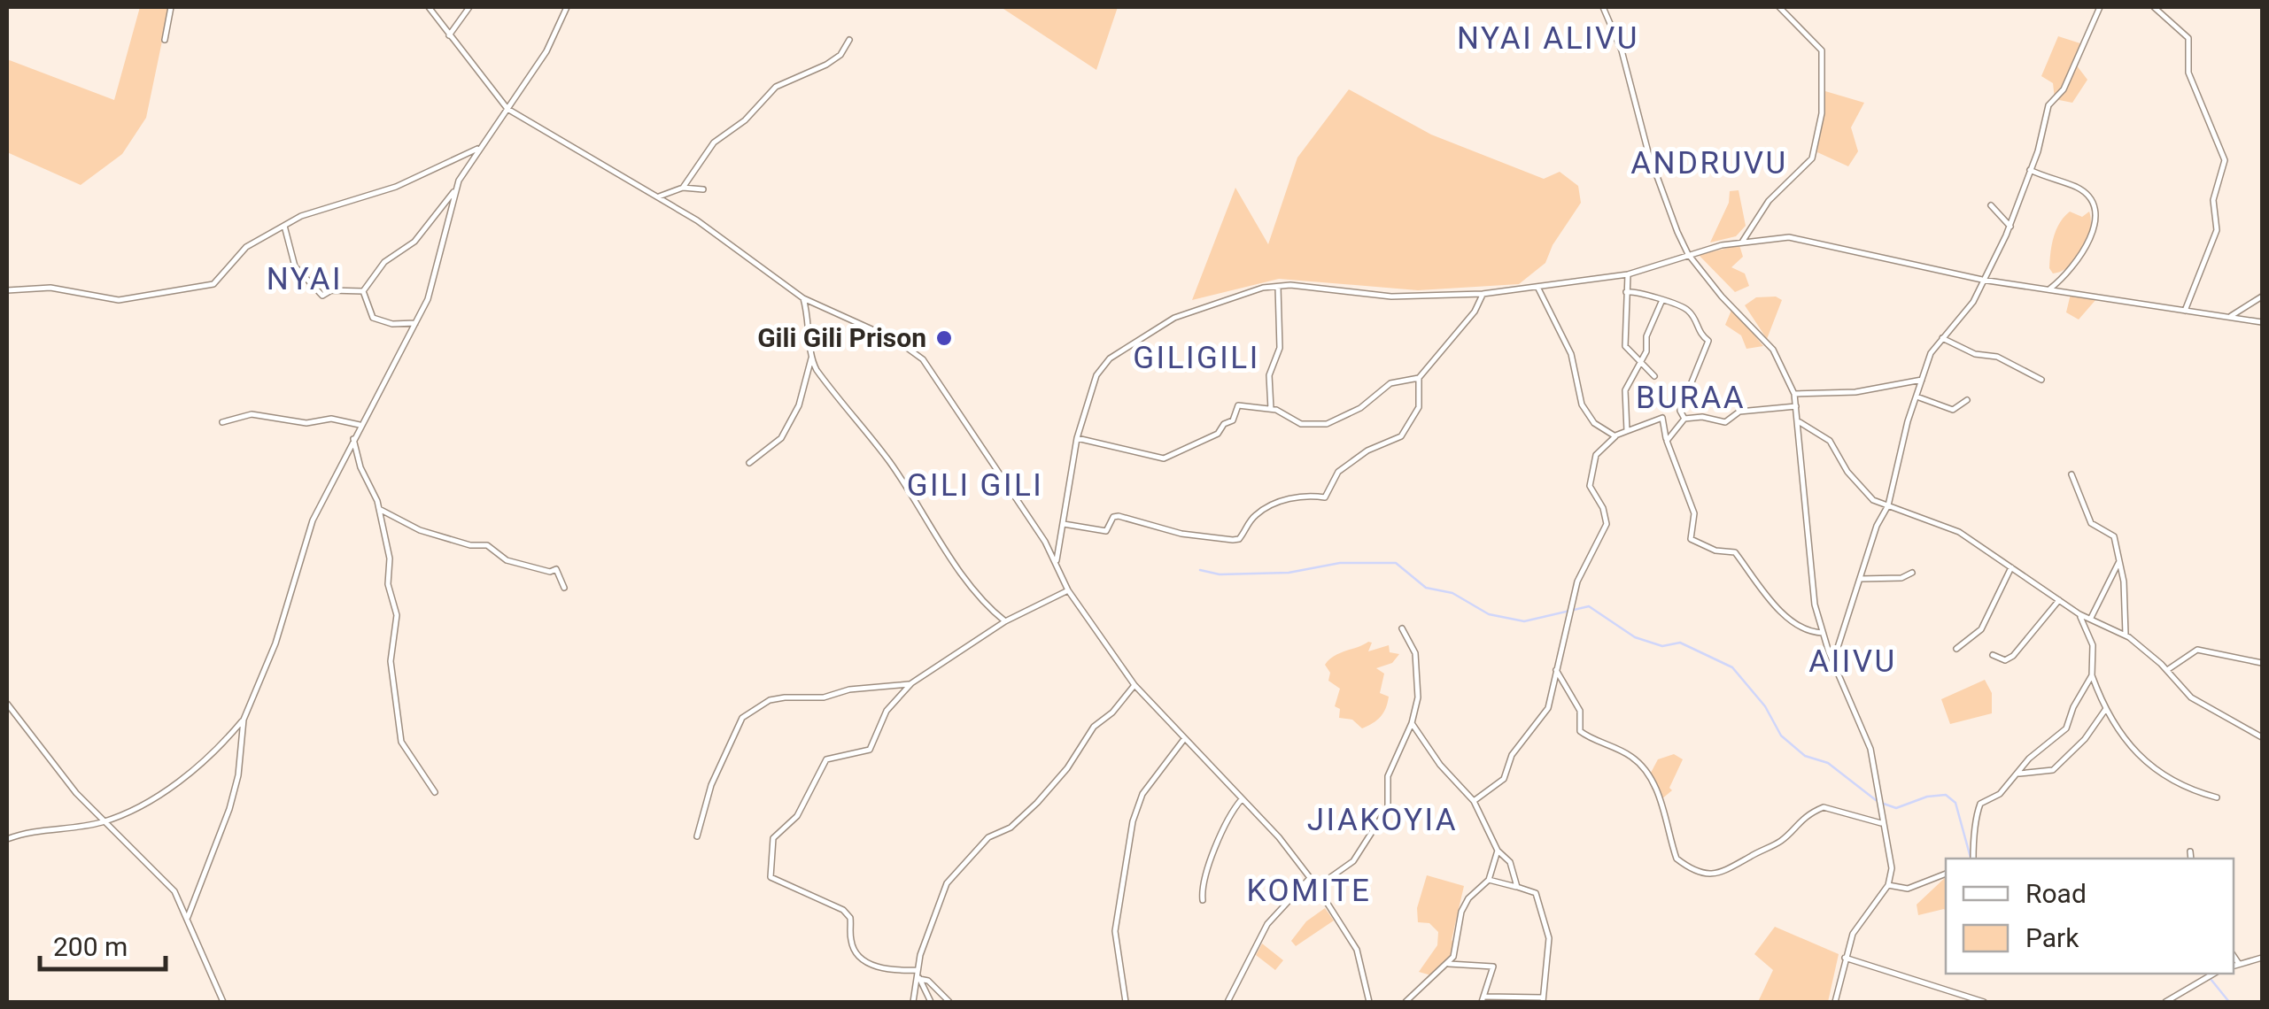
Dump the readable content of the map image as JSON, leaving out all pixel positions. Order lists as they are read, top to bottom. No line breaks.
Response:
{"districts":["NYAI ALIVU","ANDRUVU","NYAI","GILIGILI","BURAA","GILI GILI","AIIVU","JIAKOYIA","KOMITE"],"places":["Gili Gili Prison"],"legend":["Road","Park"],"scale_bar":"200 m"}
